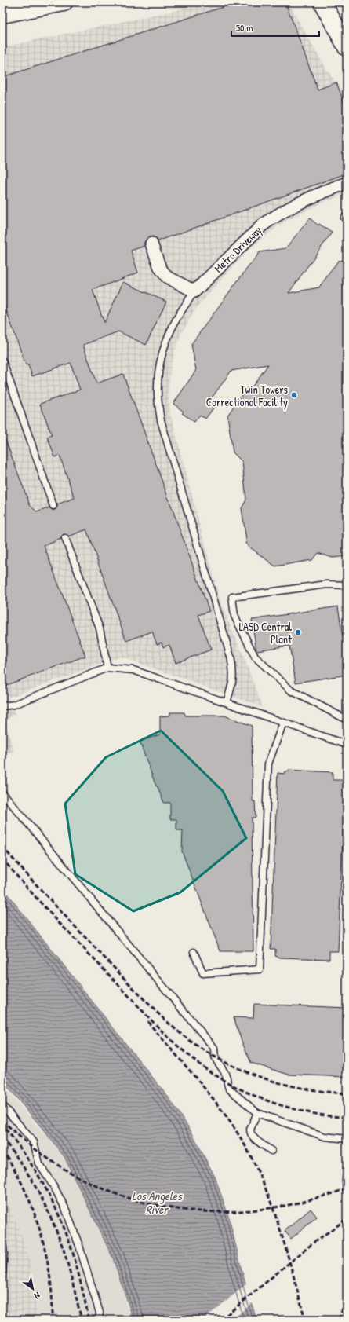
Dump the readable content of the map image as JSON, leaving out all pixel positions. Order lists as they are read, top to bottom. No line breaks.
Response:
{"streets":{"street":["Metro Driveway"]},"water":["Los Angeles River"],"places":["Twin Towers Correctional Facility","LASD Central Plant"],"scale_bar":"50 m","north":"bottom right"}
